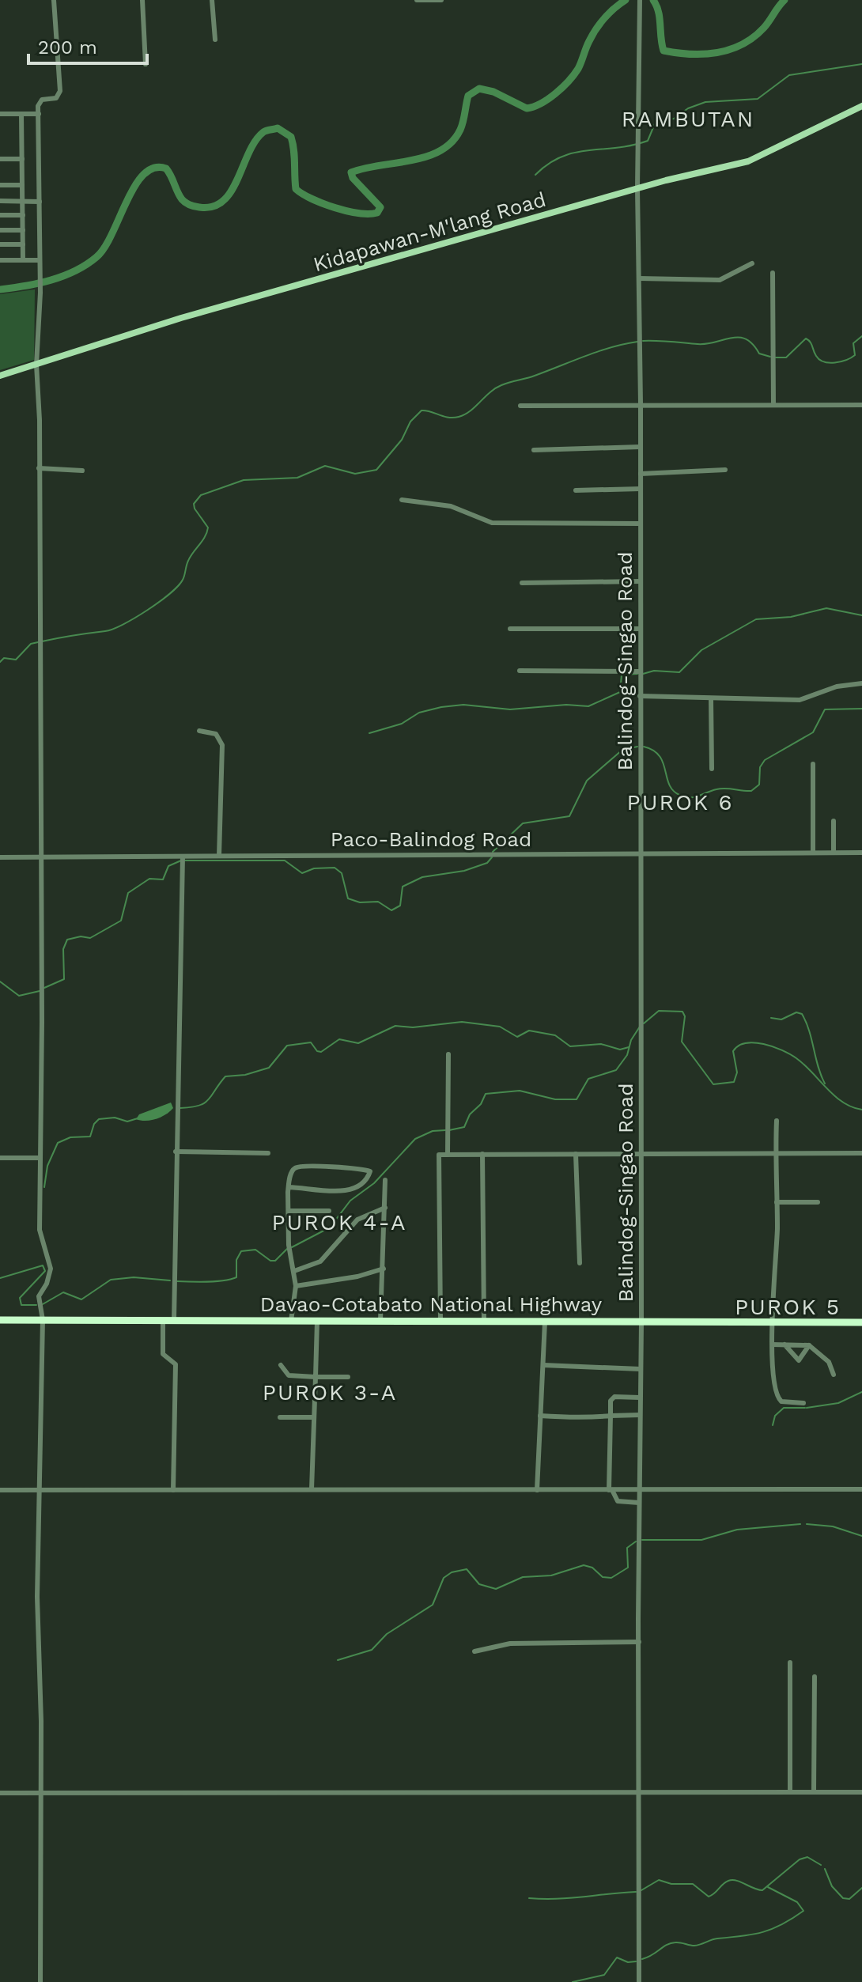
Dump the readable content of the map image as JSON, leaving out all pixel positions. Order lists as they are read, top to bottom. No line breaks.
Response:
{"streets":{"highway":["Davao-Cotabato National Highway"],"main road":["Kidapawan-M'lang Road"],"street":["Balindog-Singao Road","Paco-Balindog Road"]},"crossings":[["Kidapawan-M'lang Road","Balindog-Singao Road"],["Balindog-Singao Road","Paco-Balindog Road"],["Balindog-Singao Road","Davao-Cotabato National Highway"]],"districts":["RAMBUTAN","PUROK 6","PUROK 4-A","PUROK 5","PUROK 3-A"],"scale_bar":"200 m"}
